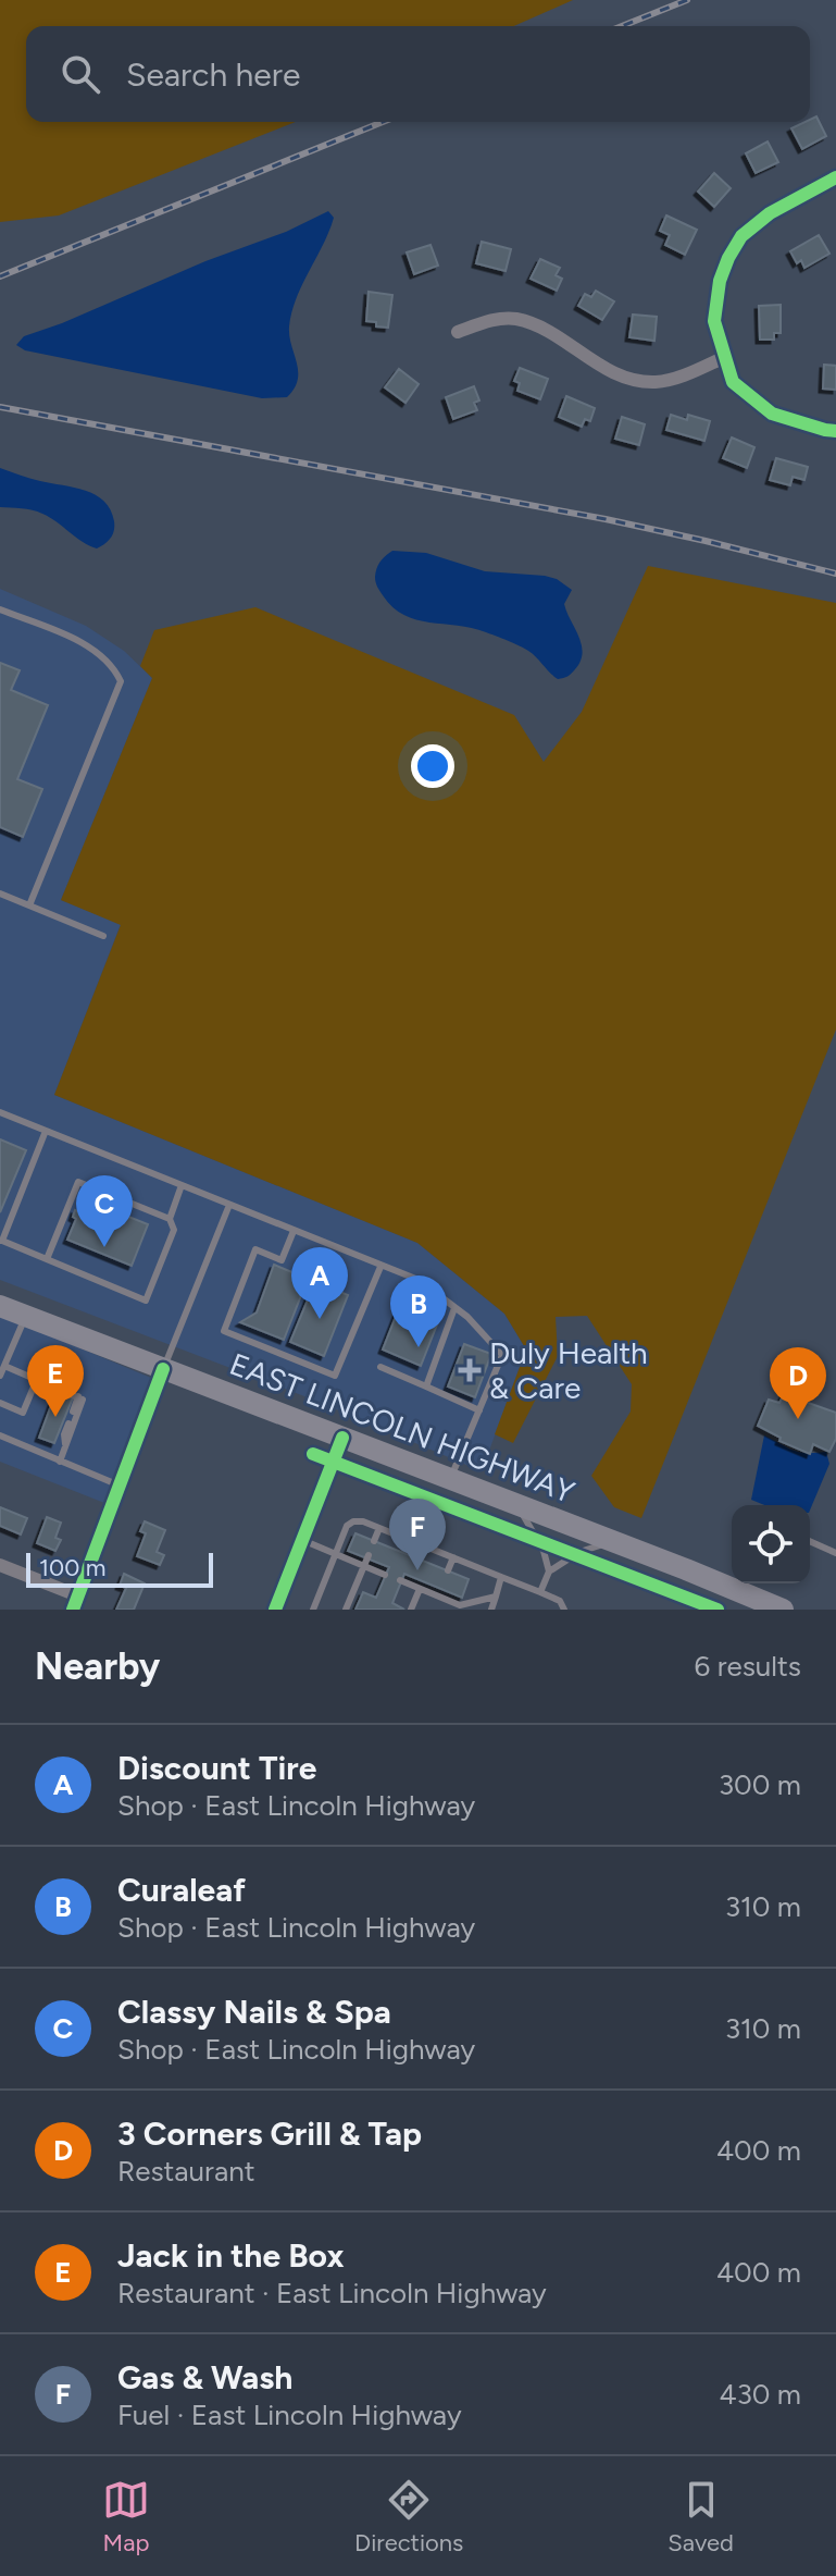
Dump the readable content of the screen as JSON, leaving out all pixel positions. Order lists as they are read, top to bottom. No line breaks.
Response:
{"streets":{"main road":["EAST LINCOLN HIGHWAY"]},"places":{"health":["Duly Health & Care"]},"scale_bar":"100 m","page":{"search":"Search here","pins":["C","A","B","E","D","F"],"scale":"100 m","heading":["Nearby","6 results"],"list":[{"mark":"A","name":"Discount Tire","note":"Shop · East Lincoln Highway","value":"300 m"},{"mark":"B","name":"Curaleaf","note":"Shop · East Lincoln Highway","value":"310 m"},{"mark":"C","name":"Classy Nails & Spa","note":"Shop · East Lincoln Highway","value":"310 m"},{"mark":"D","name":"3 Corners Grill & Tap","note":"Restaurant","value":"400 m"},{"mark":"E","name":"Jack in the Box","note":"Restaurant · East Lincoln Highway","value":"400 m"},{"mark":"F","name":"Gas & Wash","note":"Fuel · East Lincoln Highway","value":"430 m"}],"nav":["Map","Directions","Saved"]}}
